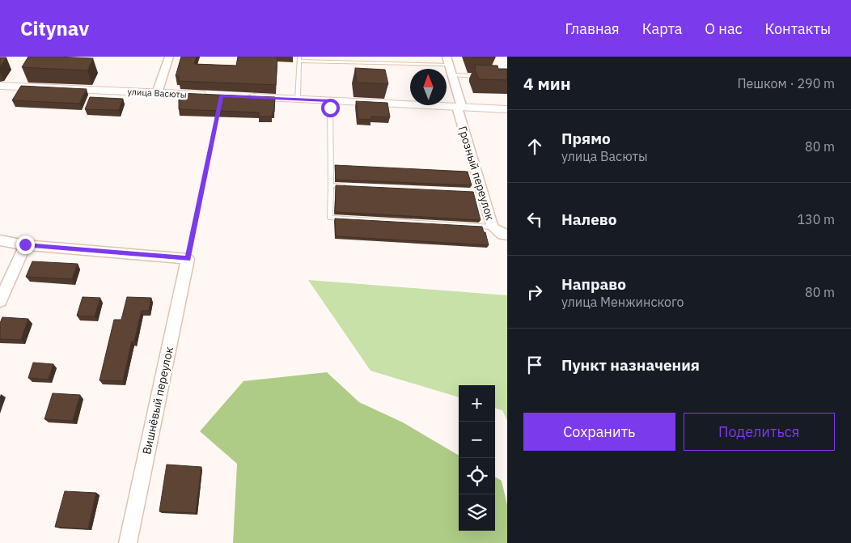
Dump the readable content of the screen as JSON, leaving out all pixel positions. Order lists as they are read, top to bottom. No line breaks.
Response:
{"streets":{"street":["улица Васюты","Грозный переулок","Вишнёвый переулок"]},"north":"top","page":{"header":"Citynav","nav":["Главная","Карта","О нас","Контакты"],"heading":["4 мин","Пешком · 290 m"],"list":[["Прямо","улица Васюты","80 m"],["Налево","130 m"],["Направо","улица Менжинского","80 m"],"Пункт назначения"],"map_buttons":["+","−"],"buttons":["Сохранить","Поделиться"]}}
